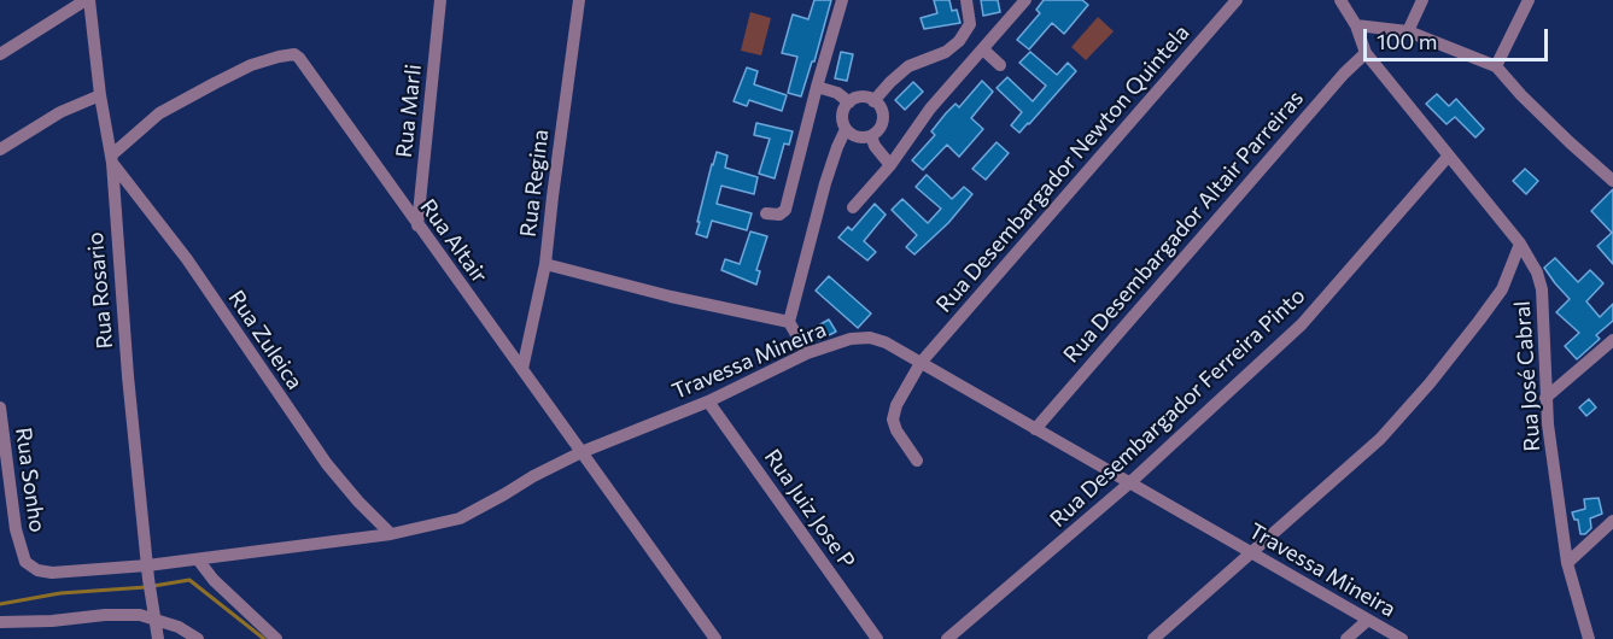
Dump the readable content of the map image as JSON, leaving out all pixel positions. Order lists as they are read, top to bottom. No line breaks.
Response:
{"streets":{"street":["Rua Marli","Rua Desembargador Newton Quintela","Rua Regina","Rua Desembargador Altair Parreiras","Rua Altair","Rua Rosario","Rua Zuleica","Travessa Mineira","Rua José Cabral","Rua Desembargador Ferreira Pinto","Rua Sonho","Rua Juiz Jose P"]},"crossings":[["Rua Marli","Rua Altair"],["Rua Desembargador Newton Quintela","Travessa Mineira"],["Rua Regina","Rua Altair"],["Rua Desembargador Altair Parreiras","Travessa Mineira"],["Rua Desembargador Altair Parreiras","Rua José Cabral"],["Rua Altair","Rua Rosario"],["Rua Altair","Rua Zuleica"],["Rua Altair","Travessa Mineira"],["Rua Rosario","Rua Zuleica"],["Rua Rosario","Travessa Mineira"],["Rua Rosario","Rua Sonho"],["Rua Zuleica","Travessa Mineira"],["Travessa Mineira","Rua Desembargador Ferreira Pinto"],["Travessa Mineira","Rua Sonho"],["Travessa Mineira","Rua Juiz Jose P"],["Rua José Cabral","Rua Desembargador Ferreira Pinto"]],"scale_bar":"100 m"}
